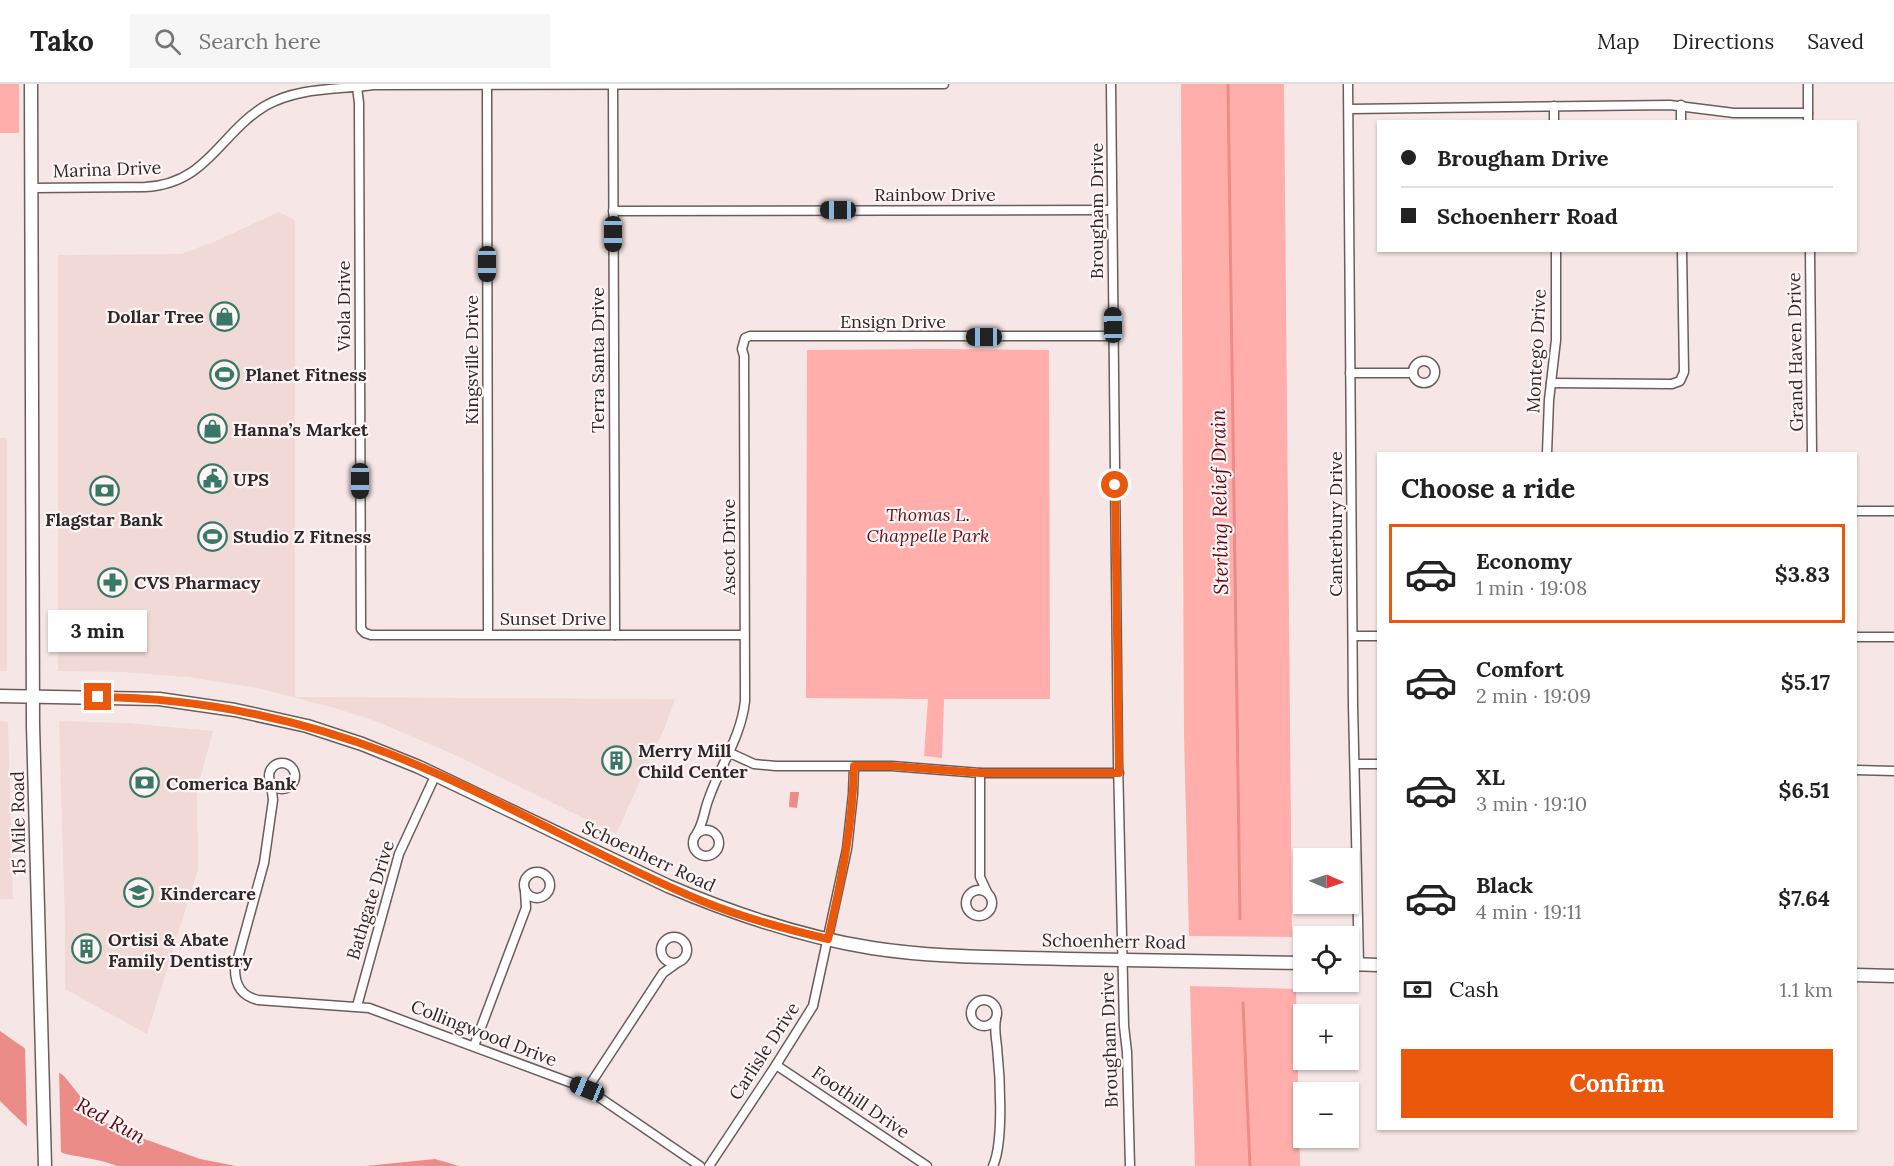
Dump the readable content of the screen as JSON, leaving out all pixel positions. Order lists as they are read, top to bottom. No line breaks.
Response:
{"streets":{"main road":["15 Mile Road","Schoenherr Road"],"street":["Marina Drive","Rainbow Drive","Brougham Drive","Viola Drive","Ensign Drive","Montego Drive","Grand Haven Drive","Kingsville Drive","Terra Santa Drive","Canterbury Drive","Ascot Drive","Sunset Drive","Bathgate Drive","Collingwood Drive","Carlisle Drive","Foothill Drive"]},"crossings":[["Marina Drive","Viola Drive"],["Marina Drive","Kingsville Drive"],["Marina Drive","Terra Santa Drive"],["Marina Drive","15 Mile Road"],["Rainbow Drive","Brougham Drive"],["Rainbow Drive","Terra Santa Drive"],["Brougham Drive","Ensign Drive"],["Brougham Drive","Schoenherr Road"],["Viola Drive","Sunset Drive"],["Ensign Drive","Ascot Drive"],["Kingsville Drive","Sunset Drive"],["Terra Santa Drive","Sunset Drive"],["Ascot Drive","Sunset Drive"],["15 Mile Road","Schoenherr Road"],["Schoenherr Road","Bathgate Drive"],["Schoenherr Road","Carlisle Drive"],["Bathgate Drive","Collingwood Drive"],["Carlisle Drive","Foothill Drive"]],"water":["Sterling Relief Drain","Red Run"],"parks":["Thomas L. Chappelle Park"],"places":{"shop":["Dollar Tree","Hanna’s Market"],"sports":["Planet Fitness","Studio Z Fitness"],"public building":["UPS"],"bank":["Flagstar Bank","Comerica Bank"],"pharmacy":["CVS Pharmacy"],"building":["Merry Mill Child Center","Ortisi & Abate Family Dentistry"],"school or university":["Kindercare"]},"north":"right","page":{"header":"Tako","search":"Search here","nav":["Map","Directions","Saved"],"banner":["Brougham Drive","Schoenherr Road"],"heading":"Choose a ride","list":[{"name":"Economy","note":"1 min · 19:08","value":"$3.83"},{"name":"Comfort","note":"2 min · 19:09","value":"$5.17"},{"name":"XL","note":"3 min · 19:10","value":"$6.51"},{"name":"Black","note":"4 min · 19:11","value":"$7.64"}],"bubble":"3 min","map_buttons":["+","−"],"pay":["Cash","1.1 km"],"buttons":"Confirm"}}
